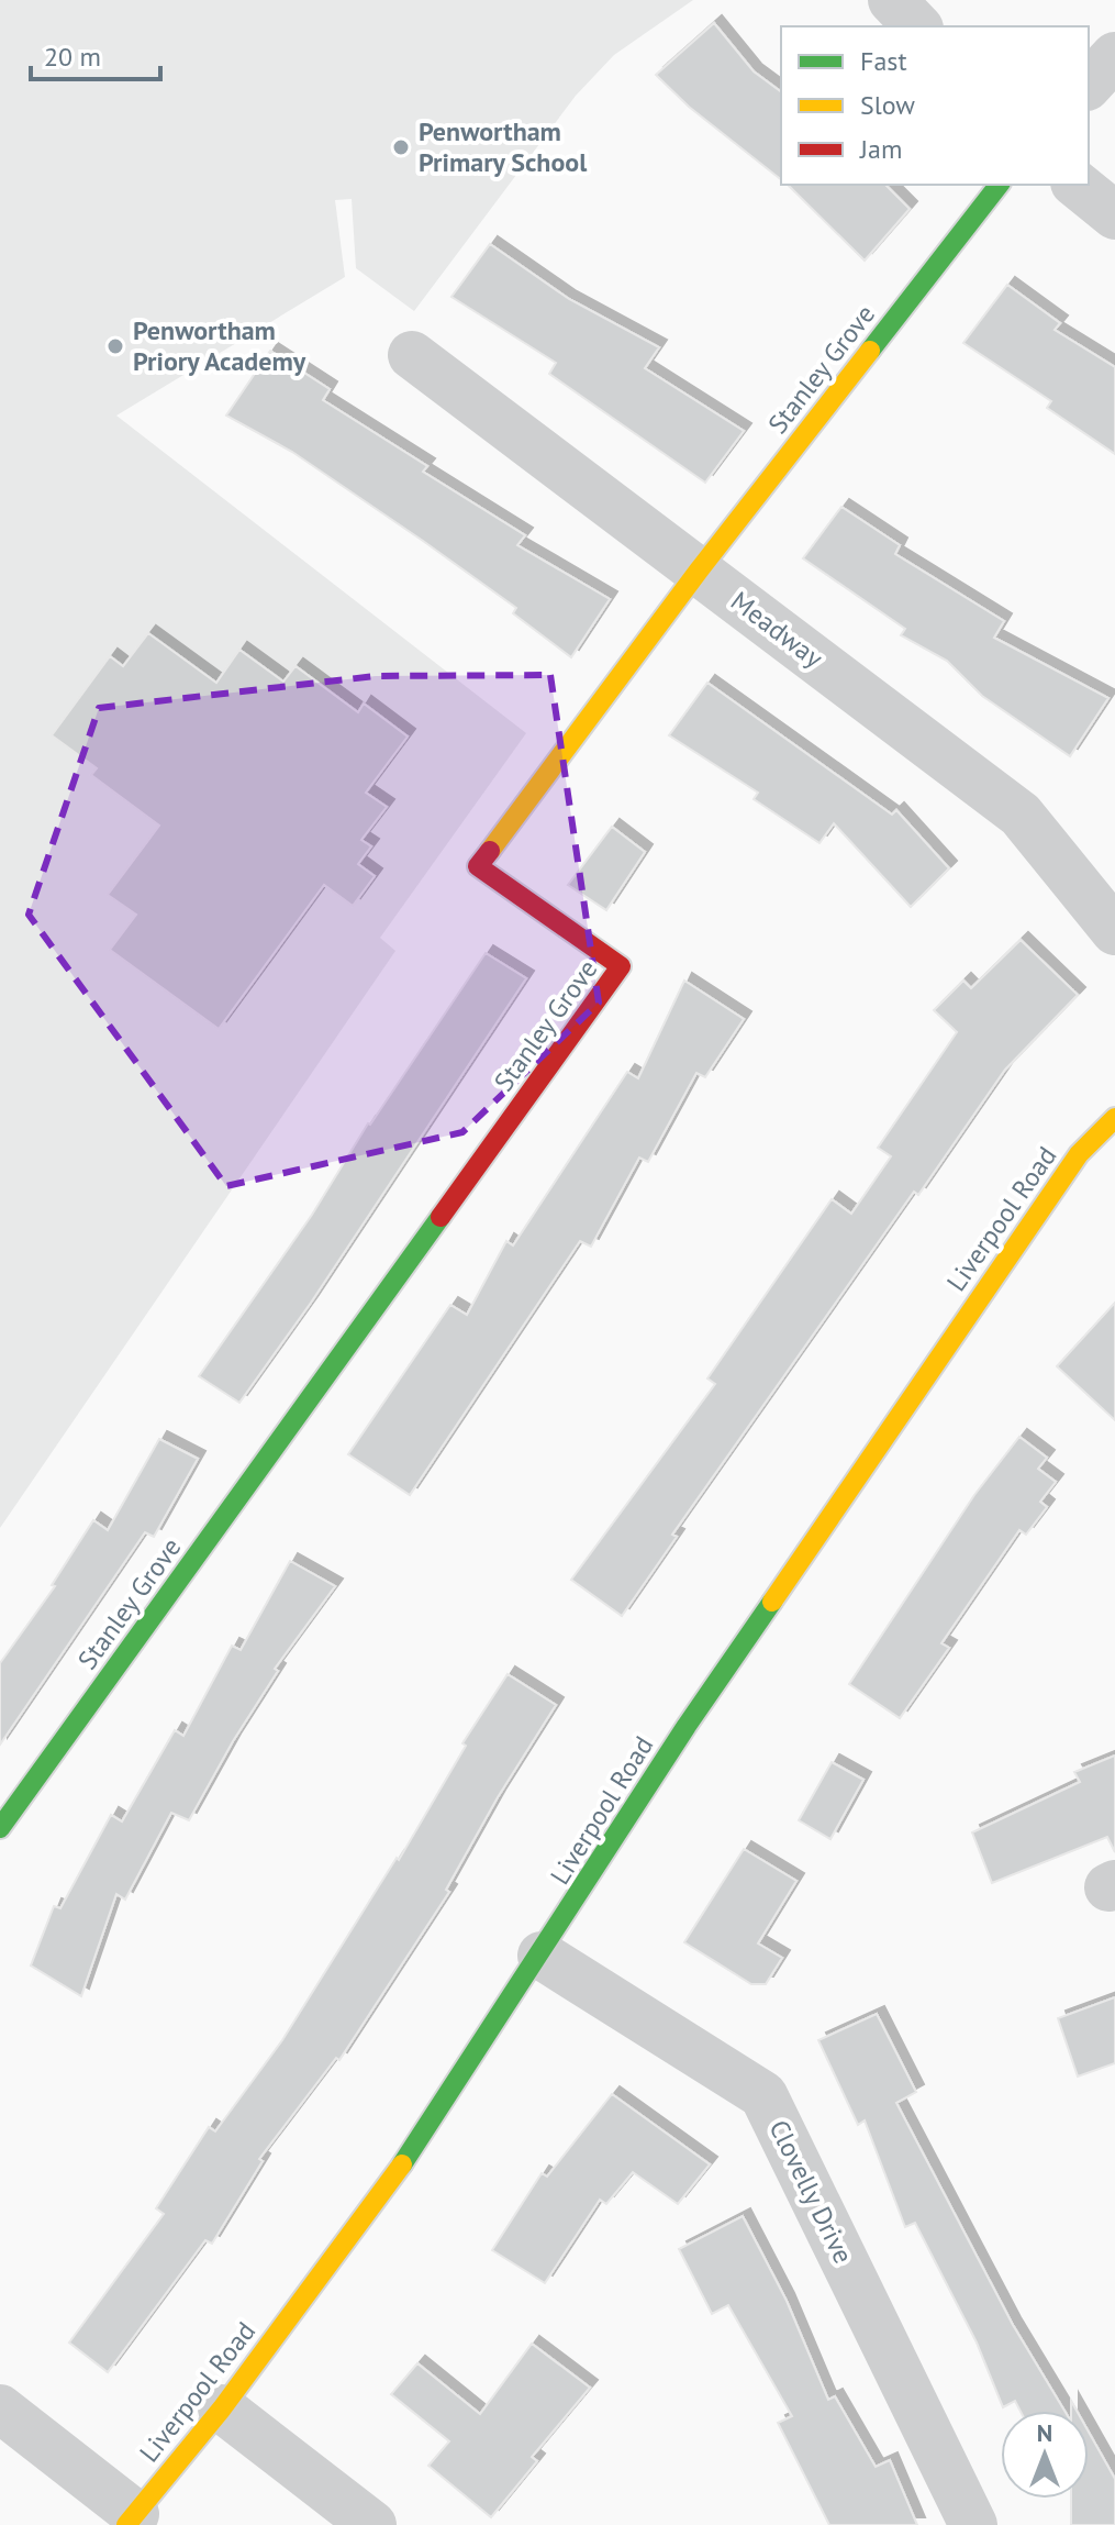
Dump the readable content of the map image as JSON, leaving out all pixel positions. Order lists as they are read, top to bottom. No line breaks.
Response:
{"streets":{"street":["Stanley Grove","Meadway","Liverpool Road","Clovelly Drive"]},"crossings":[["Stanley Grove","Meadway"],["Liverpool Road","Clovelly Drive"]],"places":["Penwortham Primary School","Penwortham Priory Academy"],"legend":["Fast","Slow","Jam"],"scale_bar":"20 m","north":"top"}
